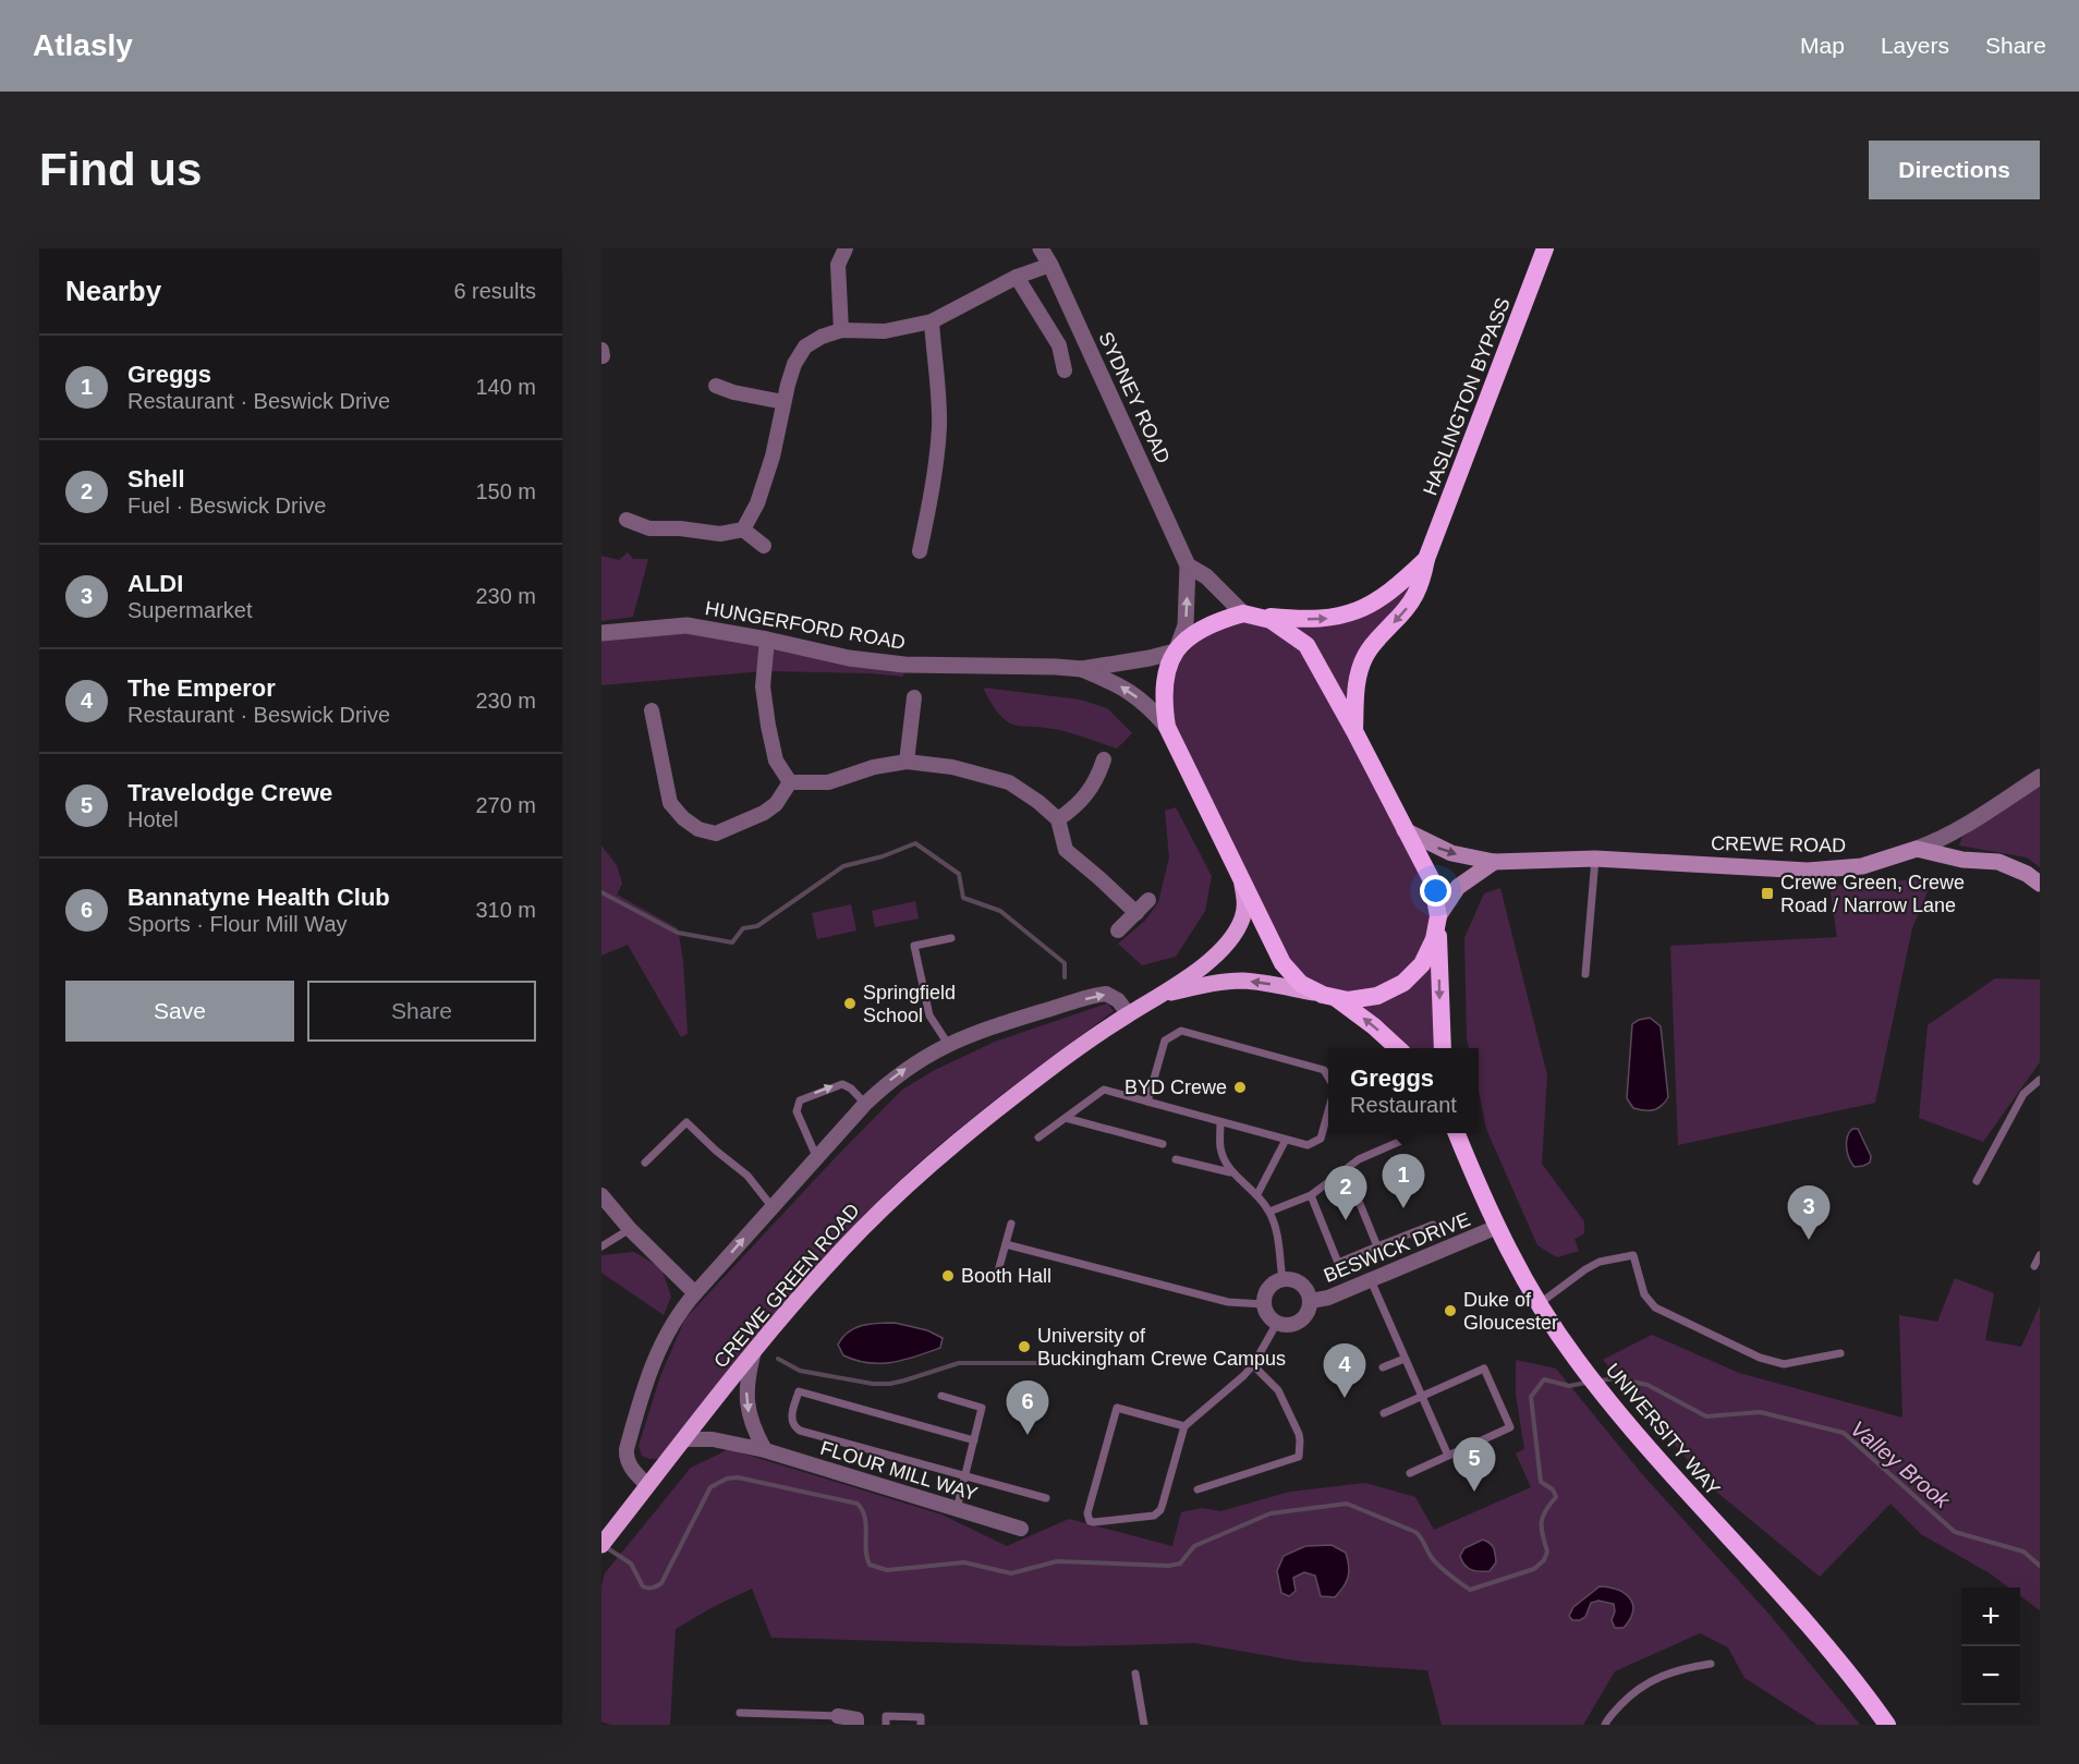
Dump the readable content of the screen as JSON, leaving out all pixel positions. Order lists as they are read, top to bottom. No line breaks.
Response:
{"streets":{"highway":["HASLINGTON BYPASS","UNIVERSITY WAY"],"main road":["CREWE ROAD","CREWE GREEN ROAD"],"street":["SYDNEY ROAD","HUNGERFORD ROAD","BESWICK DRIVE","FLOUR MILL WAY"]},"crossings":[["HASLINGTON BYPASS","SYDNEY ROAD"],["SYDNEY ROAD","HUNGERFORD ROAD"],["BESWICK DRIVE","UNIVERSITY WAY"],["CREWE GREEN ROAD","FLOUR MILL WAY"]],"water":["Valley Brook"],"places":{"transit":["Crewe Green, Crewe Road / Narrow Lane"],"other":["Springfield School","BYD Crewe","Booth Hall","Duke of Gloucester","University of Buckingham Crewe Campus"]},"page":{"header":"Atlasly","nav":["Map","Layers","Share"],"buttons":["Directions",["Save","Share"]],"title":"Find us","heading":["Nearby","6 results"],"list":[{"mark":"1","name":"Greggs","note":"Restaurant · Beswick Drive","value":"140 m"},{"mark":"2","name":"Shell","note":"Fuel · Beswick Drive","value":"150 m"},{"mark":"3","name":"ALDI","note":"Supermarket","value":"230 m"},{"mark":"4","name":"The Emperor","note":"Restaurant · Beswick Drive","value":"230 m"},{"mark":"5","name":"Travelodge Crewe","note":"Hotel","value":"270 m"},{"mark":"6","name":"Bannatyne Health Club","note":"Sports · Flour Mill Way","value":"310 m"}],"popup":["Greggs","Restaurant"],"pins":["1","2","3","4","6","5"],"map_buttons":["+","−"]}}
